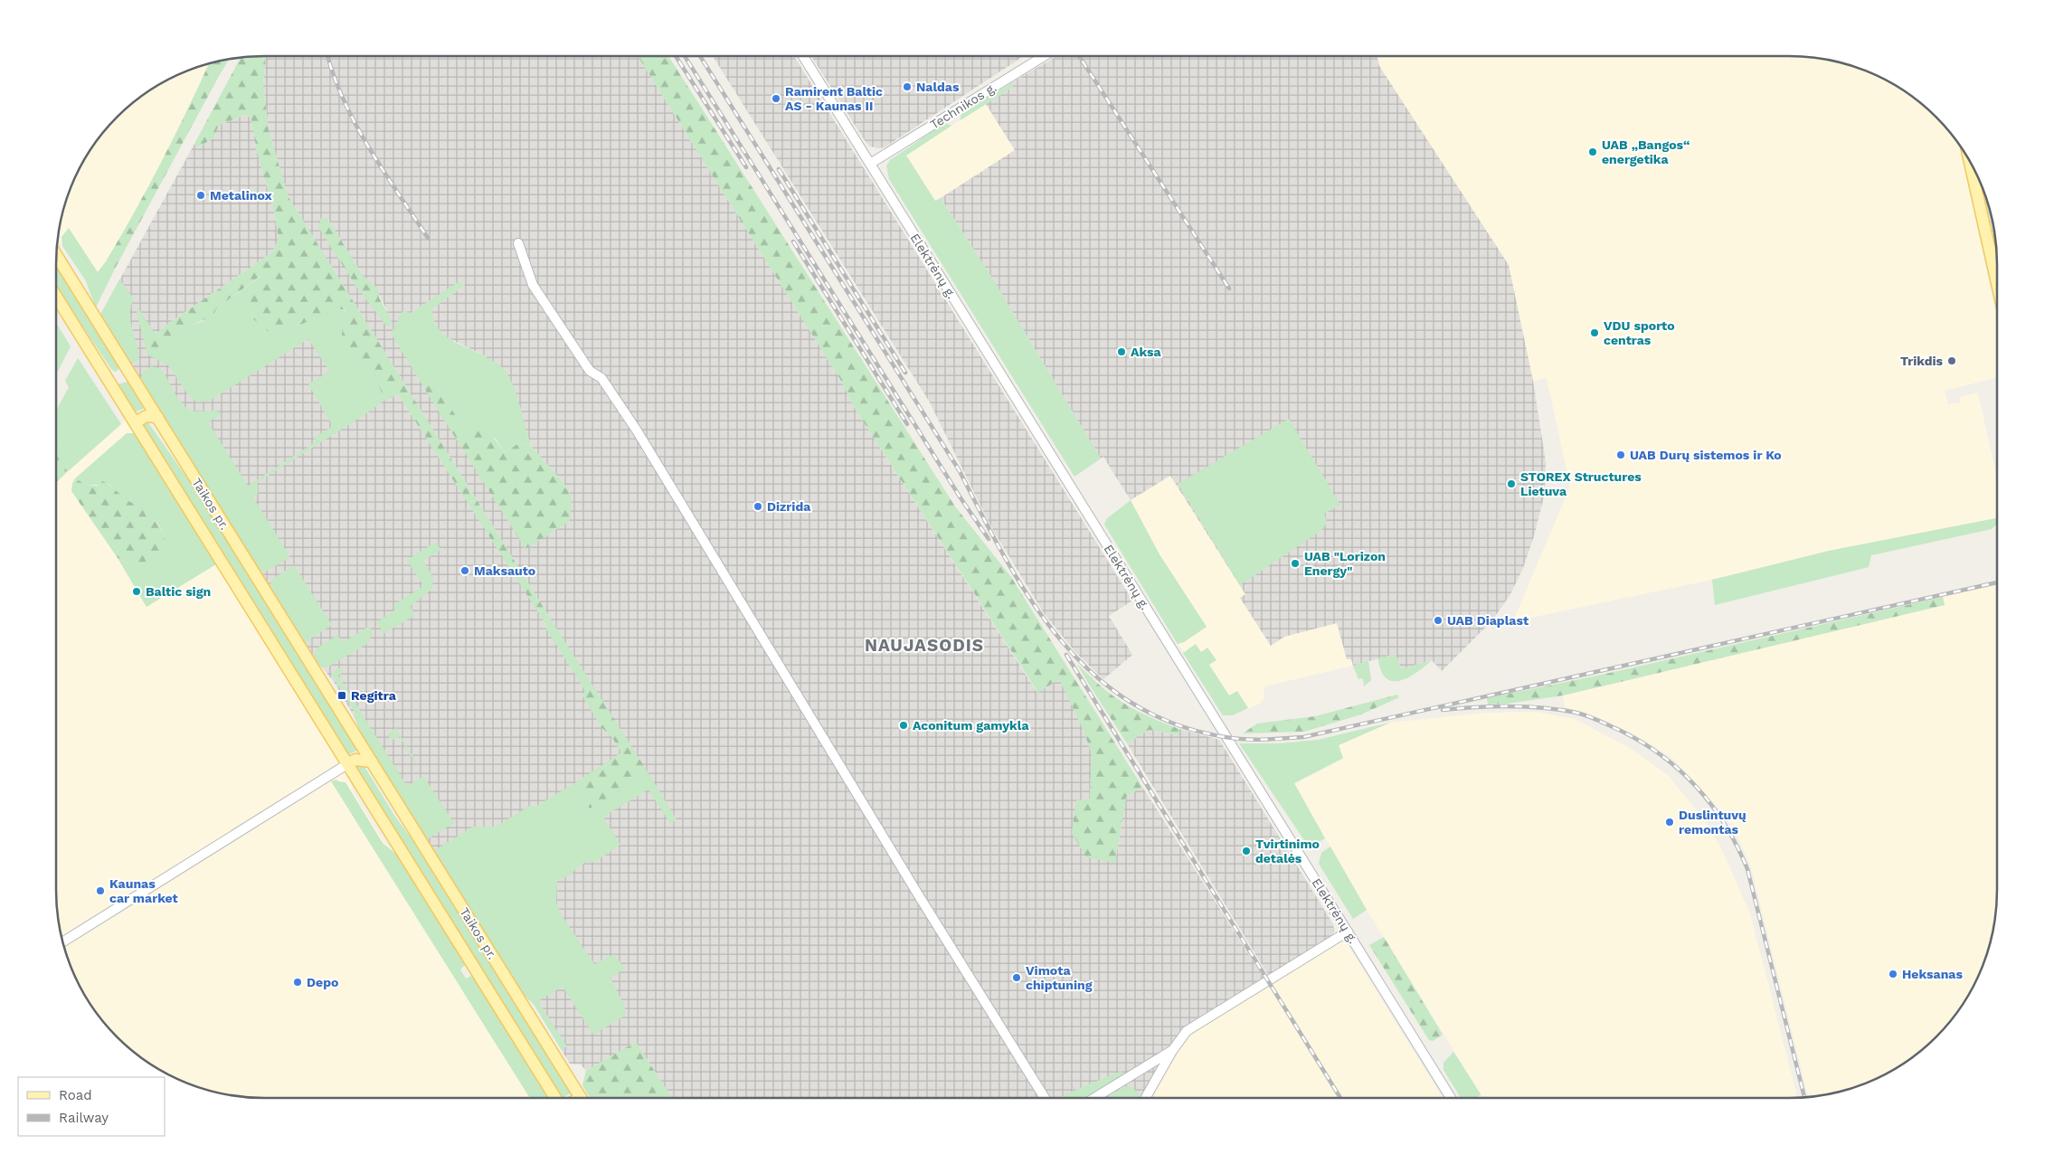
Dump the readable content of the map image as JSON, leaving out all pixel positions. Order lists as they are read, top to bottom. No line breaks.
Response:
{"streets":{"main road":["Taikos pr."],"street":["Technikos g.","Elektrėnų g."]},"crossings":[["Technikos g.","Elektrėnų g."]],"districts":["NAUJASODIS"],"places":{"other":["Naldas","Ramirent Baltic AS - Kaunas II","UAB „Bangos“ energetika","Metalinox","VDU sporto centras","Aksa","Trikdis","UAB Durų sistemos ir Ko","STOREX Structures Lietuva","Dizrida","UAB \"Lorizon Energy\"","Maksauto","Baltic sign","UAB Diaplast","Aconitum gamykla","Duslintuvų remontas","Tvirtinimo detalės","Kaunas car market","Heksanas","Vimota chiptuning","Depo"],"transit":["Regitra"]},"legend":["Road","Railway"]}
